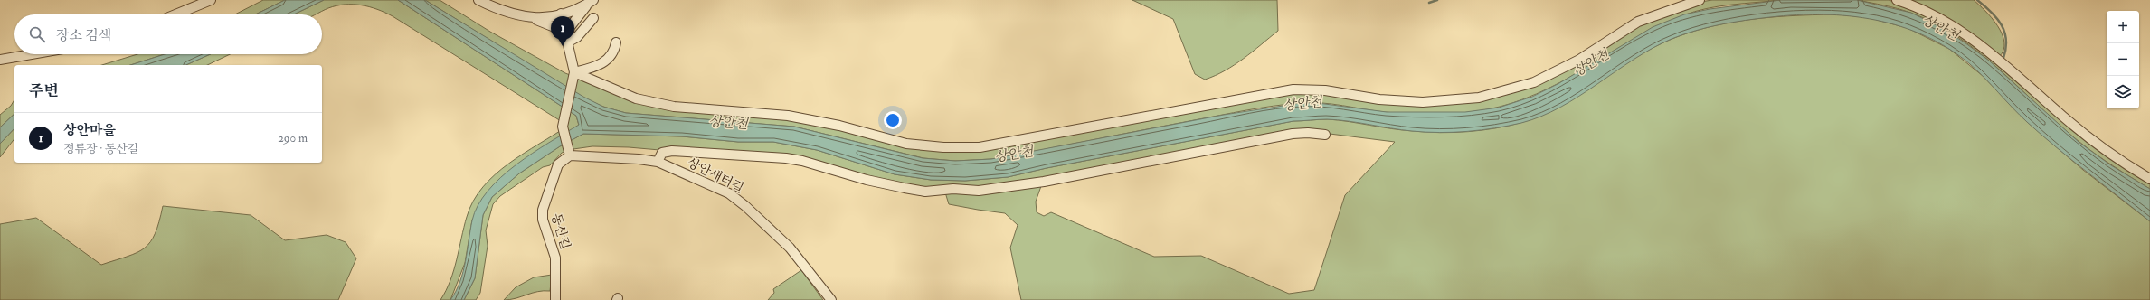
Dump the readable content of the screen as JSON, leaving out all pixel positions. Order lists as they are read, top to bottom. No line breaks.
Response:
{"streets":{"street":["상안새터길","동산길"]},"crossings":[["상안새터길","동산길"]],"water":["상안천"],"page":{"map_buttons":["+","−"],"search":"장소 검색","pins":"1","heading":"주변","list":[{"mark":"1","name":"상안마을","note":"정류장 · 동산길","value":"290 m"}]}}
